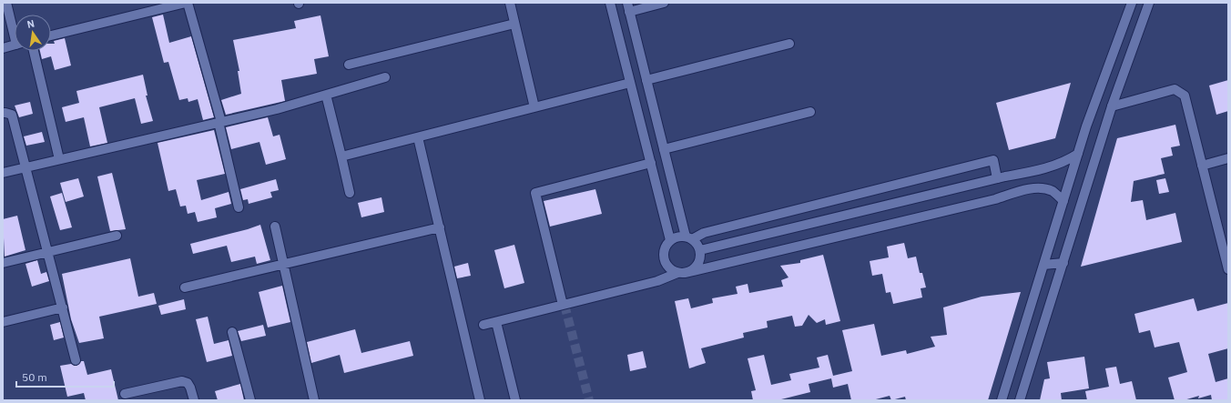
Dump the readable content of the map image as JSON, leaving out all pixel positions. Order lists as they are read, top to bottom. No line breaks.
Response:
{"scale_bar":"50 m","north":"top"}
